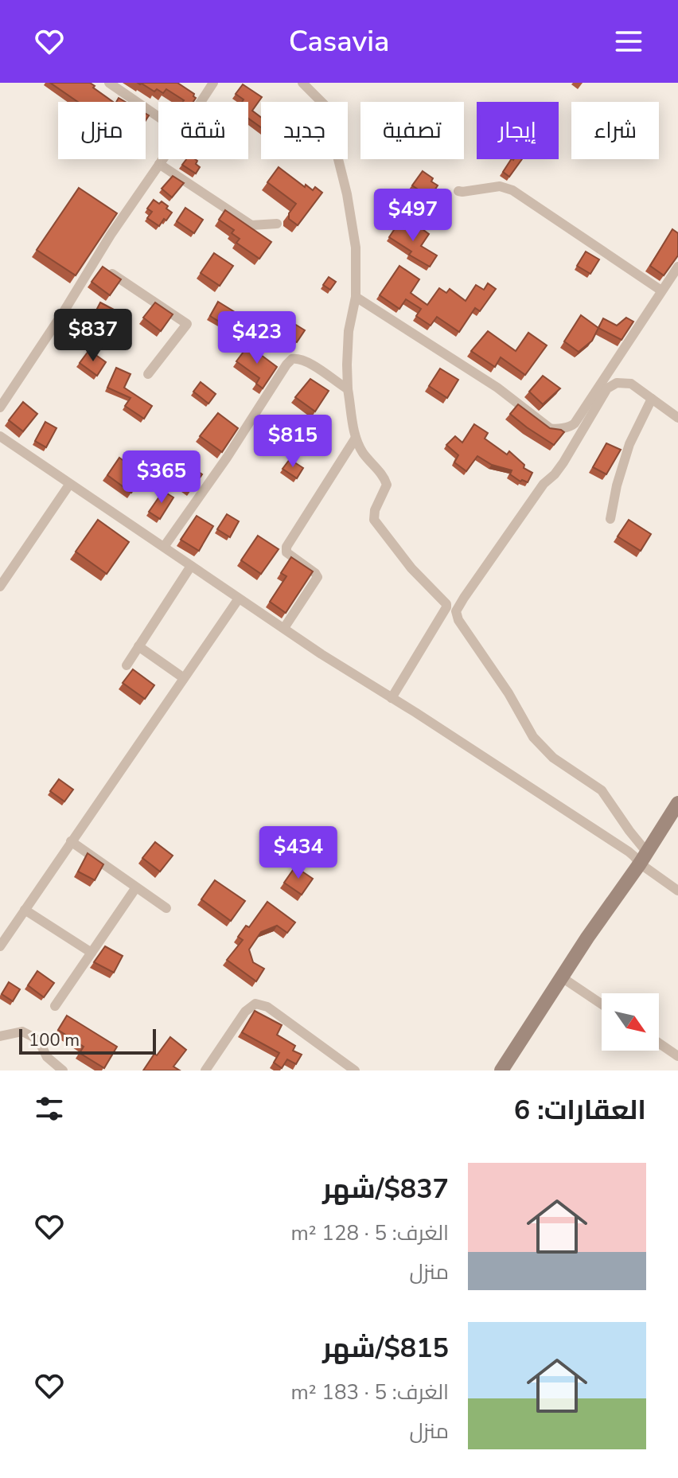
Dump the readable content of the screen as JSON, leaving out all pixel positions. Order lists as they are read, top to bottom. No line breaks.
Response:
{"scale_bar":"100 m","north":"bottom right","page":{"header":"Casavia","chip":["شراء","إيجار","تصفية","جديد","شقة","منزل"],"price":["$497","$837","$423","$815","$365","$434"],"scale":"100 m","heading":"العقارات: 6","list":[{"name":"$837/شهر","note":"الغرف: 5 · 128 m² · منزل"},{"name":"$815/شهر","note":"الغرف: 5 · 183 m² · منزل"}]}}
